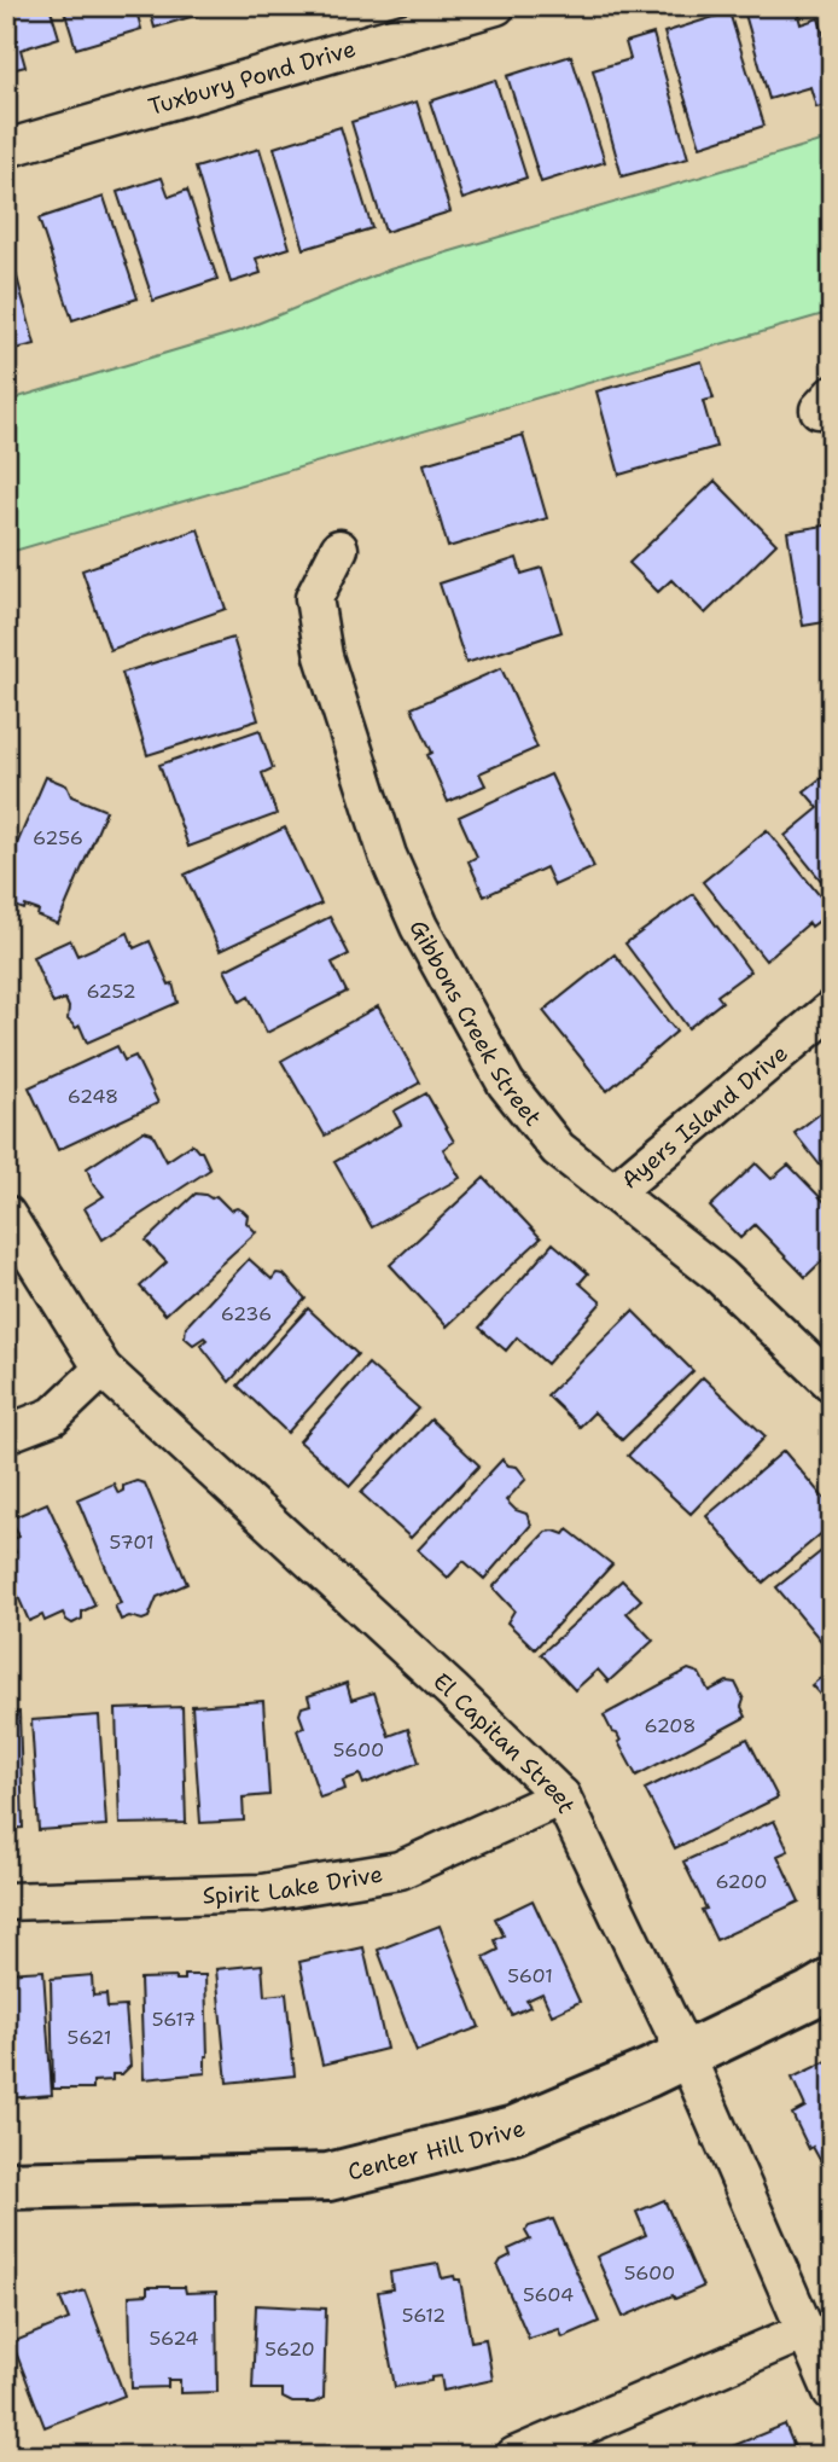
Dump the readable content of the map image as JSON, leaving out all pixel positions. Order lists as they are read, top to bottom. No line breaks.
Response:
{"streets":{"street":["Tuxbury Pond Drive","Gibbons Creek Street","Ayers Island Drive","El Capitan Street","Spirit Lake Drive","Center Hill Drive"]},"crossings":[["Gibbons Creek Street","Ayers Island Drive"],["El Capitan Street","Spirit Lake Drive"],["El Capitan Street","Center Hill Drive"]],"house_numbers":["6256","6252","6248","6236","5701","6208","5600","6200","5601","5617","5621","5600","5604","5612","5624","5620"]}
